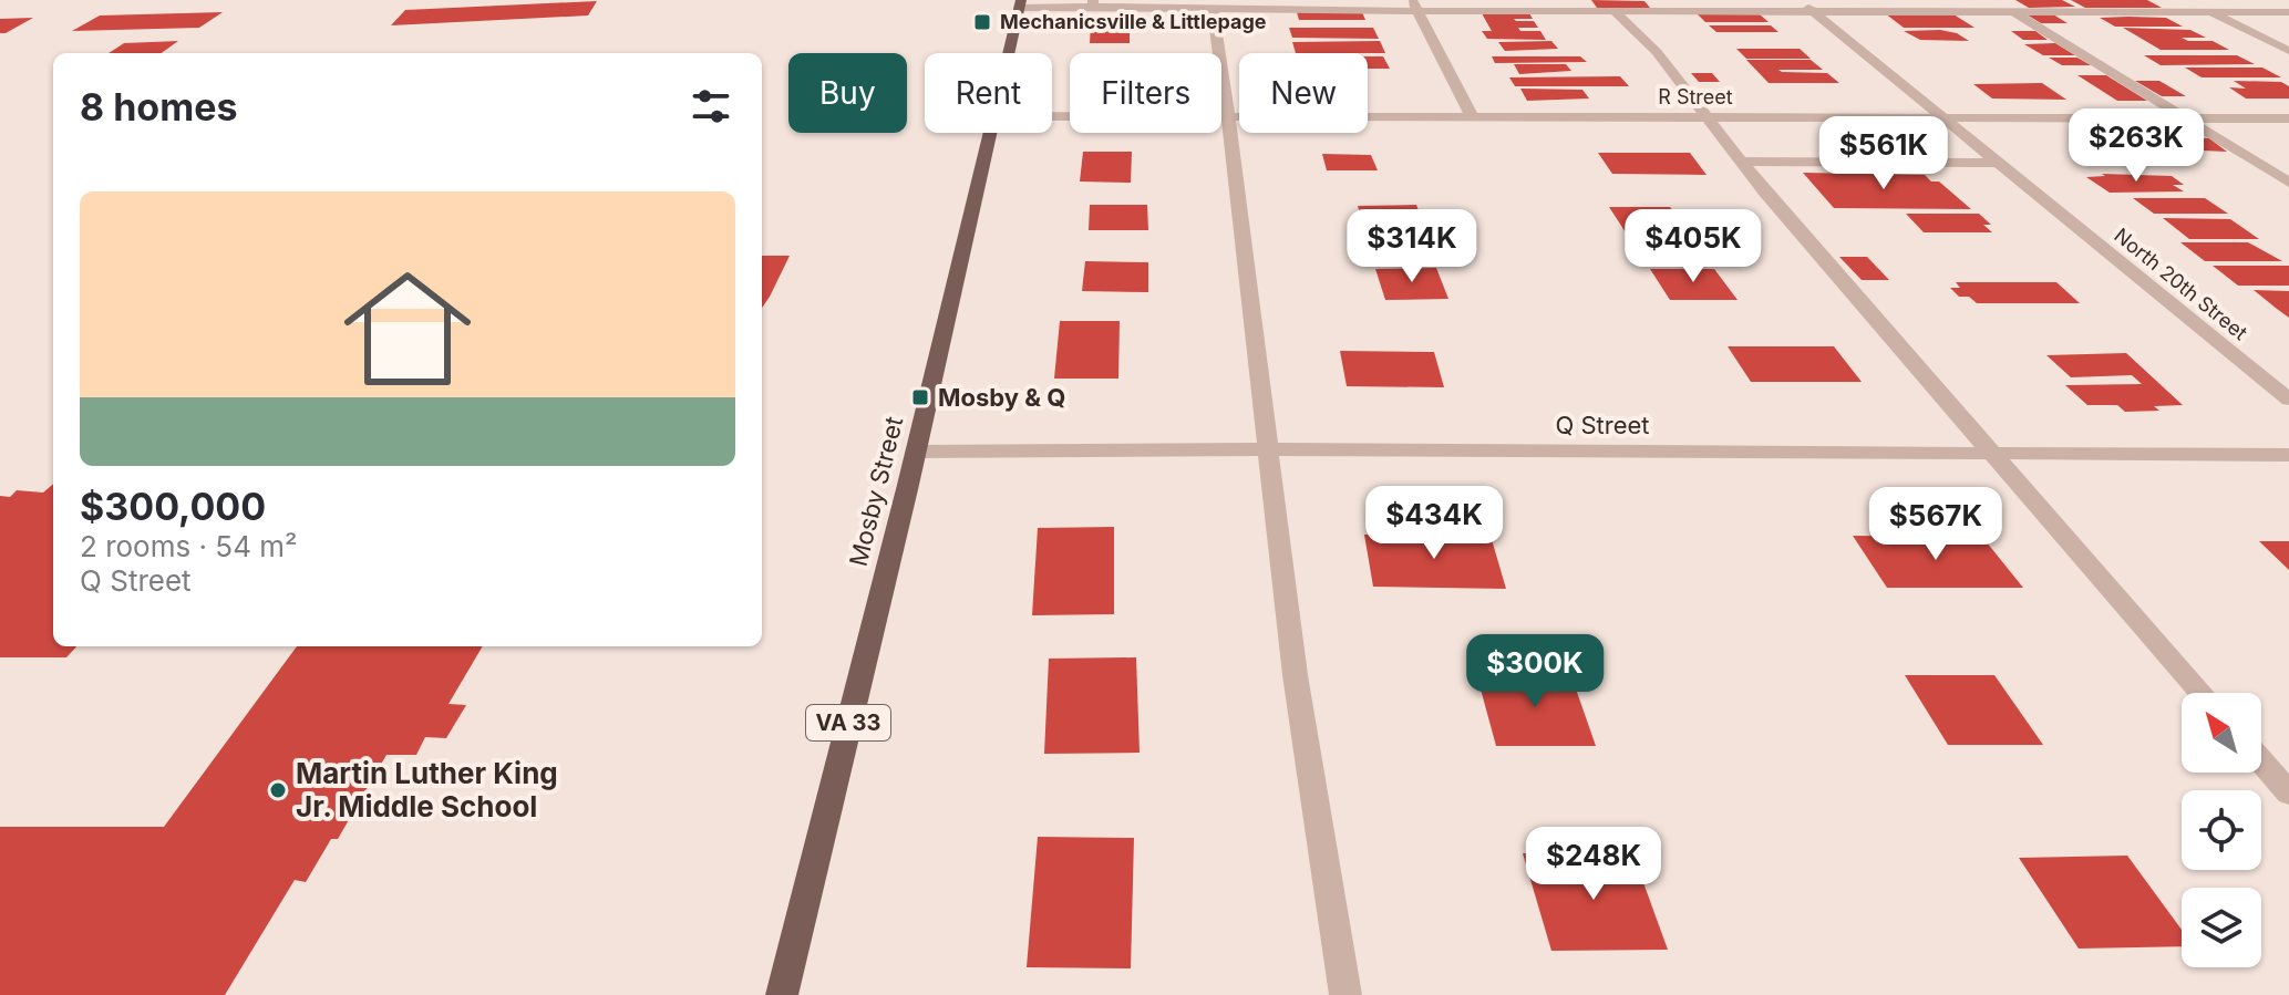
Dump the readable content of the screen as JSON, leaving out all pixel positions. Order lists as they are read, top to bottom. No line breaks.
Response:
{"streets":{"main road":["Mosby Street","VA 33"],"street":["R Street","North 20th Street","Q Street"]},"crossings":[["R Street","North 20th Street"],["Q Street","Mosby Street"]],"places":{"transit":["Mechanicsville & Littlepage","Mosby & Q"],"other":["Martin Luther King Jr. Middle School"]},"north":"top left","page":{"chip":["Buy","Rent","Filters","New"],"heading":"8 homes","price":["$263K","$561K","$314K","$405K","$434K","$567K","$300K","$248K"],"list":[{"name":"$300,000","note":"2 rooms · 54 m² · Q Street"}]}}
